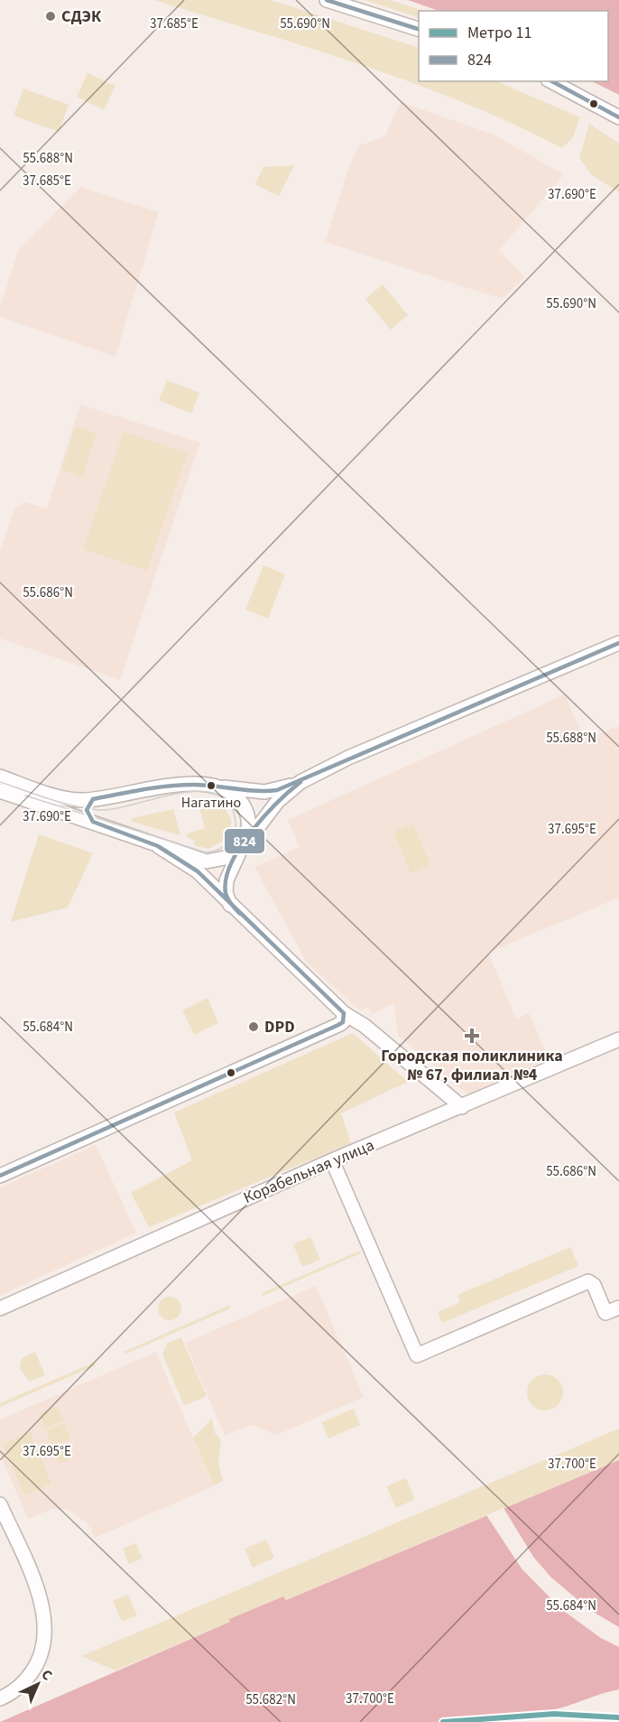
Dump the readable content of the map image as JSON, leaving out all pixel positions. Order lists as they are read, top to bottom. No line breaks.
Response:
{"streets":{"street":["Корабельная улица"]},"places":{"other":["СДЭК","Нагатино","DPD"],"health":["Городская поликлиника № 67, филиал №4"]},"lines":["transit line 824","metro line 11"],"legend":["Метро 11","824"],"north":"top right","coordinates":["55.690°N","37.685°E","55.688°N","37.690°E","55.686°N","37.695°E","55.684°N","37.700°E","55.682°N"]}
